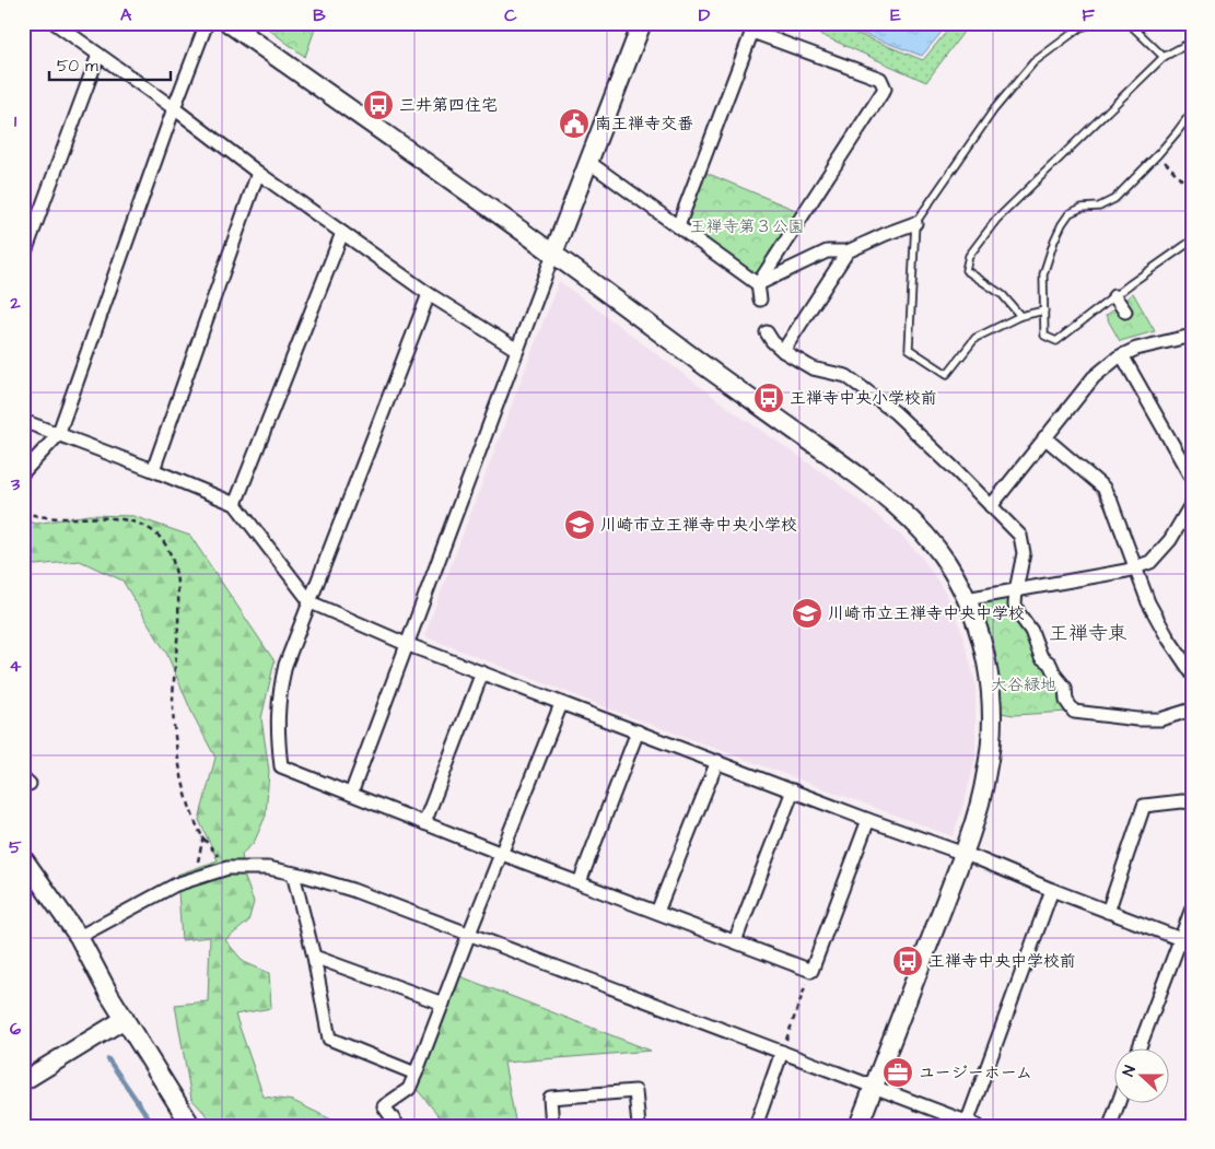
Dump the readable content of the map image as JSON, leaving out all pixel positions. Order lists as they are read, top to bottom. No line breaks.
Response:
{"districts":["王禅寺東"],"parks":["王禅寺第３公園","大谷緑地"],"places":{"bus stop":["三井第四住宅","王禅寺中央小学校前","王禅寺中央中学校前"],"public building":["南王禅寺交番"],"school or university":["川崎市立王禅寺中央小学校","川崎市立王禅寺中央中学校"],"office":["ユージーホーム"]},"scale_bar":"50 m","north":"left","grid":{"columns":["A","B","C","D","E","F"],"rows":["1","2","3","4","5","6"]}}
